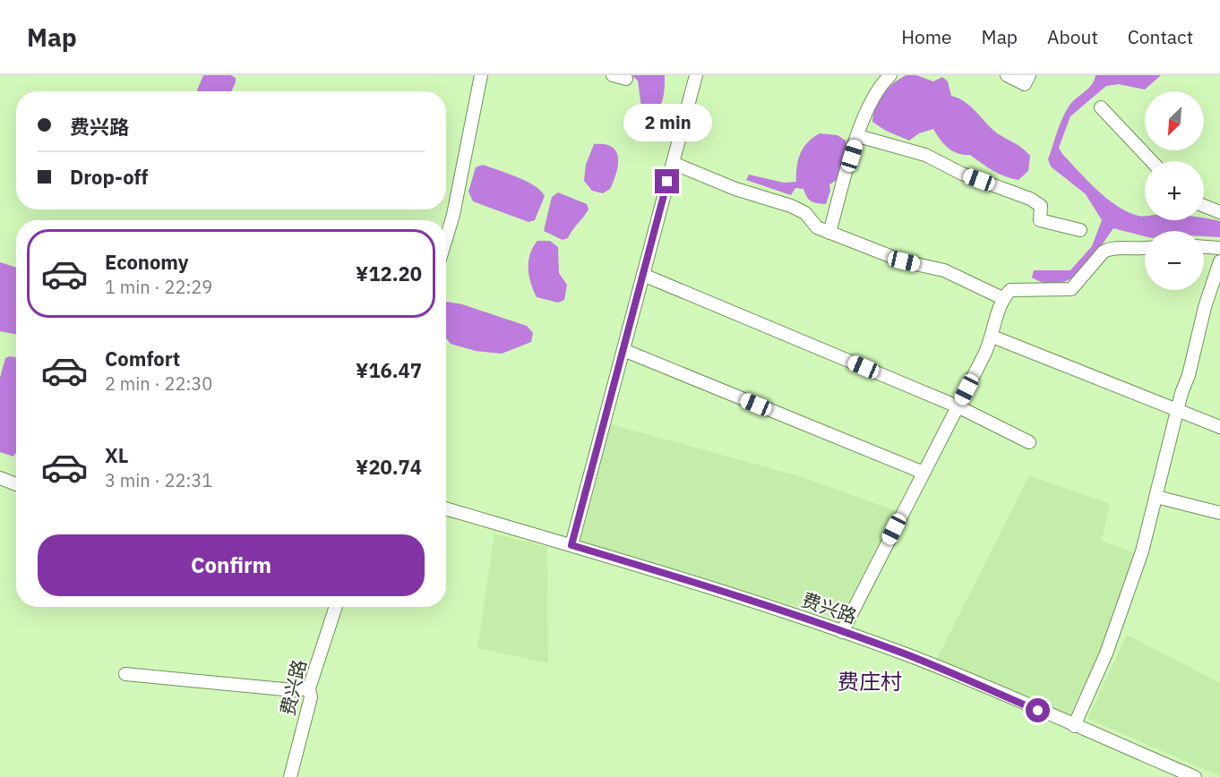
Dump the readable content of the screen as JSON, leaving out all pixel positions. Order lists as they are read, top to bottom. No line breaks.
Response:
{"streets":{"street":["费兴路"]},"districts":["费庄村"],"north":"bottom left","page":{"header":"Map","nav":["Home","Map","About","Contact"],"map_buttons":["+","−"],"banner":["费兴路","Drop-off"],"bubble":"2 min","list":[{"name":"Economy","note":"1 min · 22:29","value":"¥12.20"},{"name":"Comfort","note":"2 min · 22:30","value":"¥16.47"},{"name":"XL","note":"3 min · 22:31","value":"¥20.74"}],"buttons":"Confirm"}}
